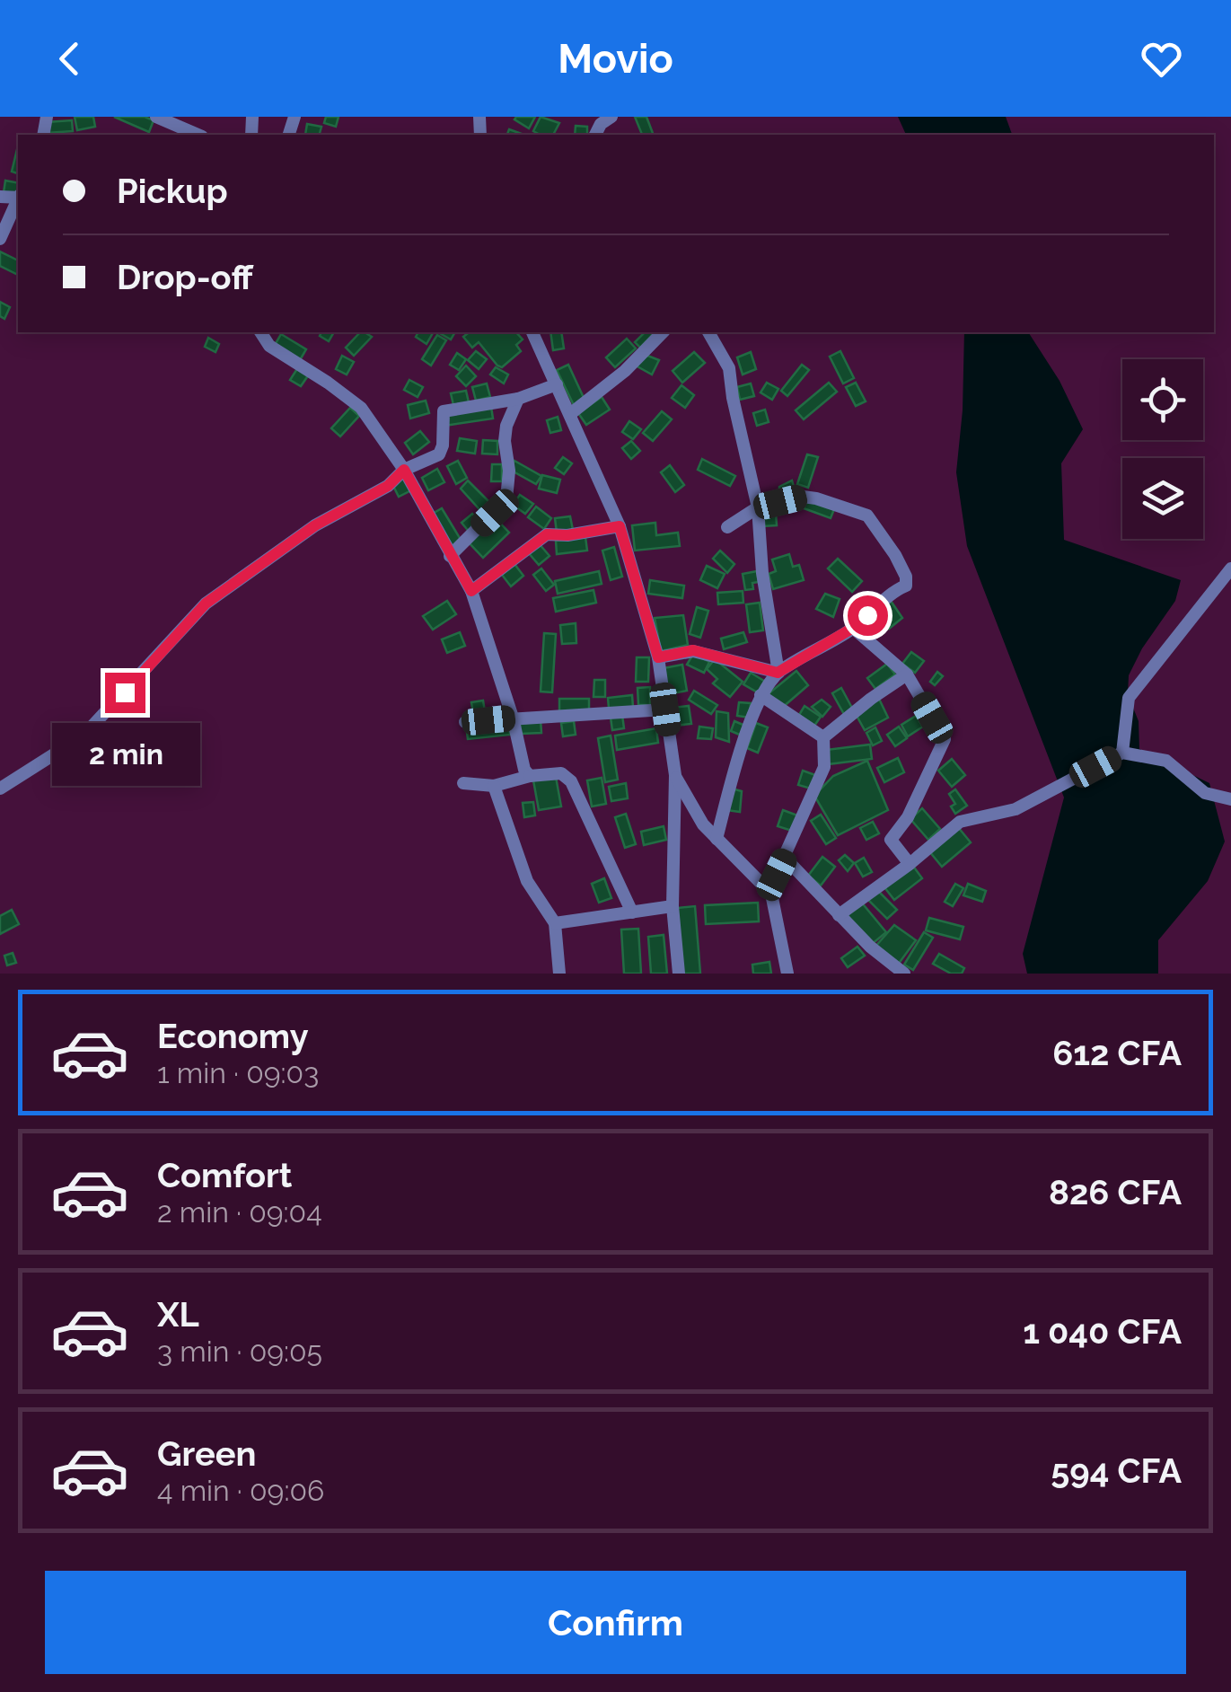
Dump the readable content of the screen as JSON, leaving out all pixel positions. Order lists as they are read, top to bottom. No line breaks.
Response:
{"page":{"header":"Movio","banner":["Pickup","Drop-off"],"bubble":"2 min","list":[{"name":"Economy","note":"1 min · 09:03","value":"612 CFA"},{"name":"Comfort","note":"2 min · 09:04","value":"826 CFA"},{"name":"XL","note":"3 min · 09:05","value":"1 040 CFA"},{"name":"Green","note":"4 min · 09:06","value":"594 CFA"}],"buttons":"Confirm"}}
